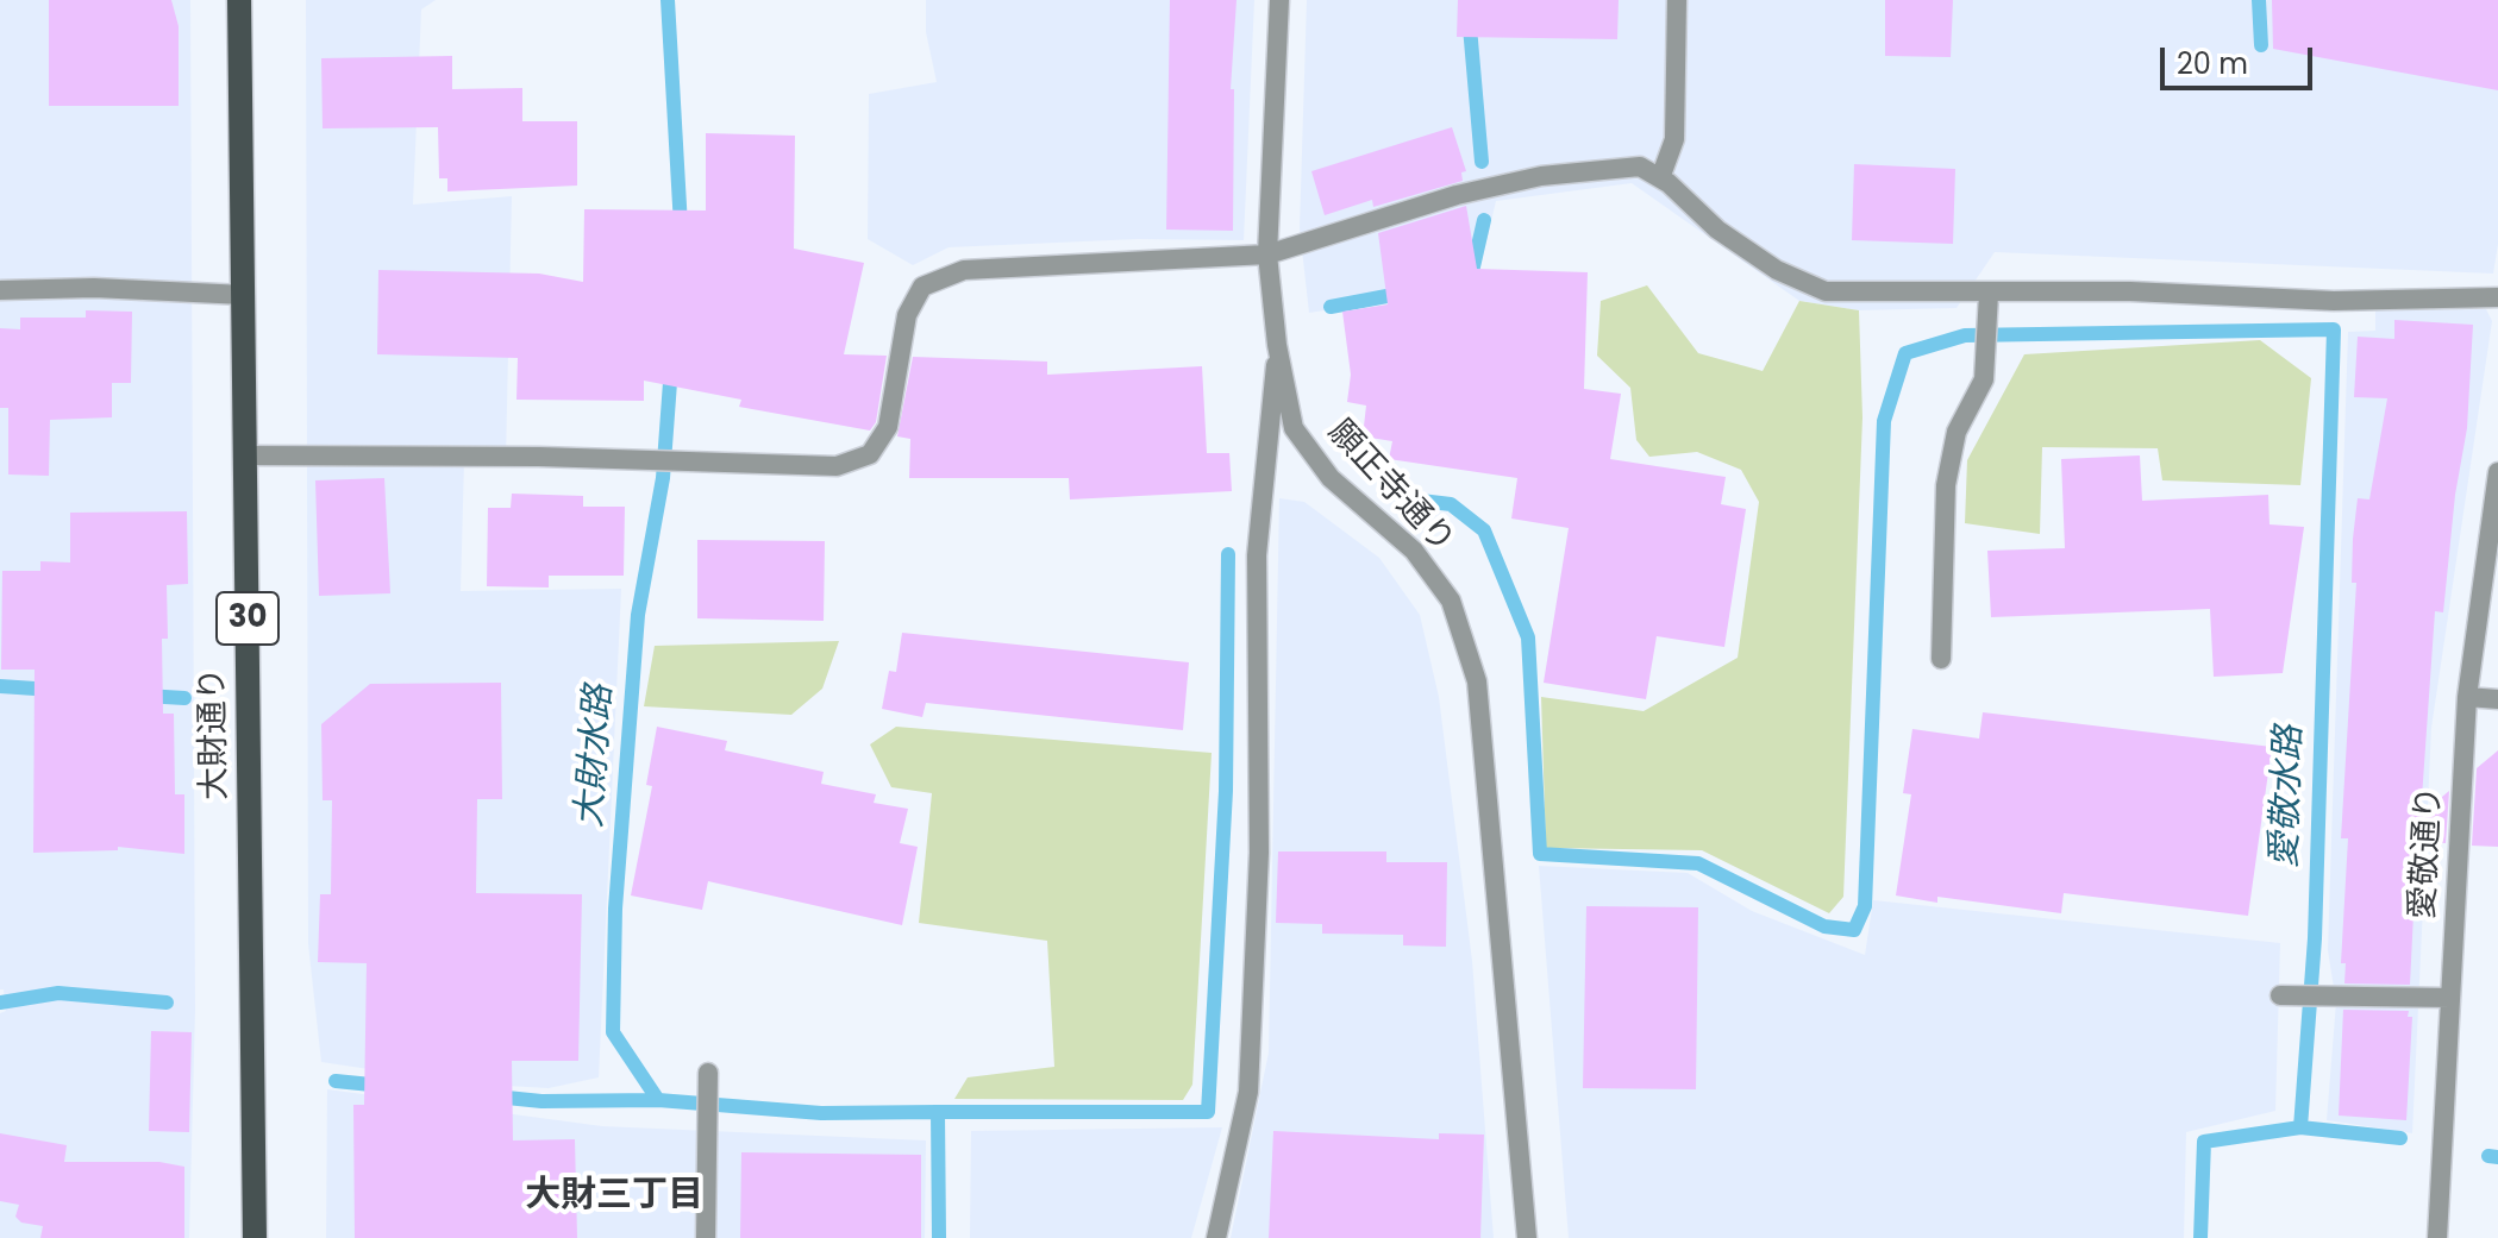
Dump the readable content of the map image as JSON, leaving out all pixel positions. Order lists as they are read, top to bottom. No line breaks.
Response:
{"streets":{"main road":["30","大財通り"],"street":["願正寺通り","愛敬通り"]},"districts":["大財三丁目"],"water":["大財水路","愛敬水路"],"scale_bar":"20 m"}
